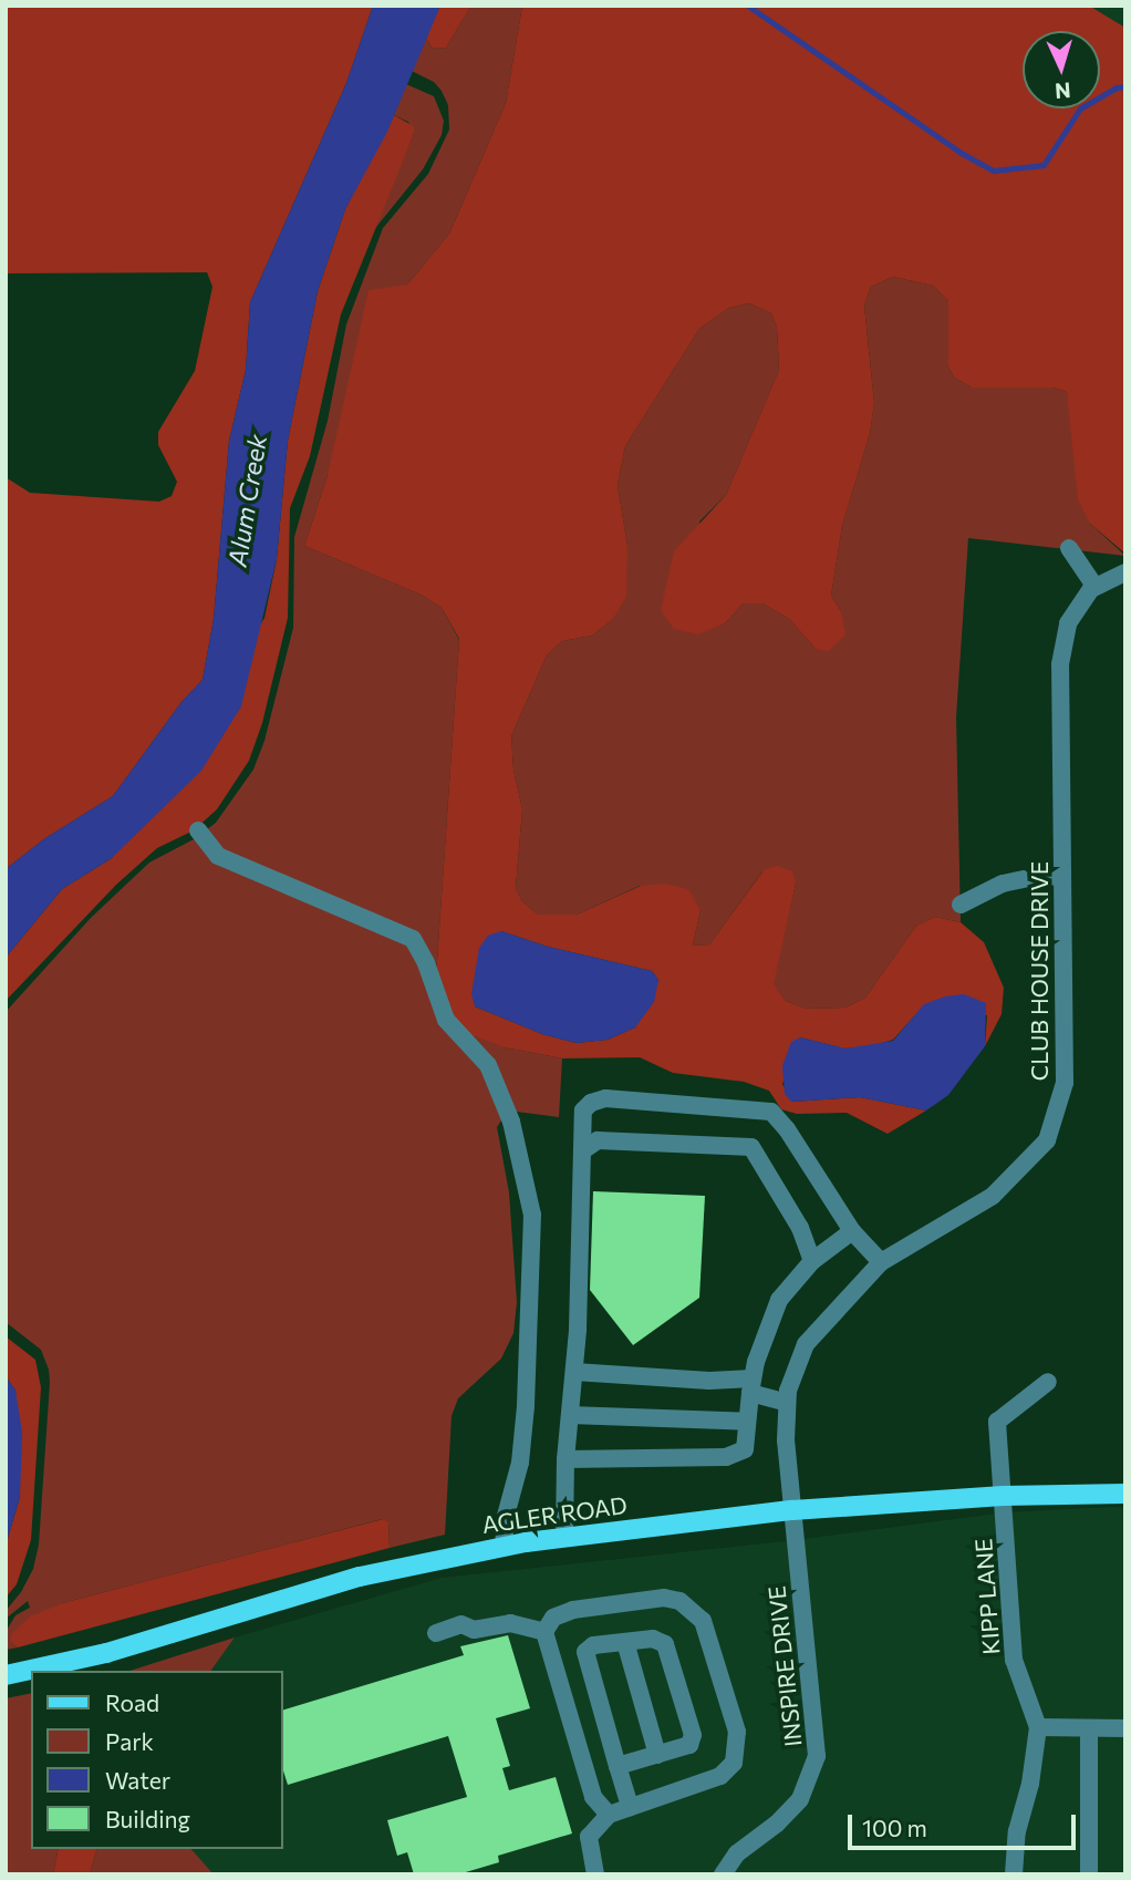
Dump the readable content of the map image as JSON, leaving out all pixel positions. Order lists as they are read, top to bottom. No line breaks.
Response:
{"streets":{"main road":["AGLER ROAD"],"street":["CLUB HOUSE DRIVE","KIPP LANE","INSPIRE DRIVE"]},"crossings":[["CLUB HOUSE DRIVE","AGLER ROAD"],["CLUB HOUSE DRIVE","INSPIRE DRIVE"],["AGLER ROAD","KIPP LANE"],["AGLER ROAD","INSPIRE DRIVE"]],"water":["Alum Creek"],"legend":["Road","Park","Water","Building"],"scale_bar":"100 m","north":"bottom"}
